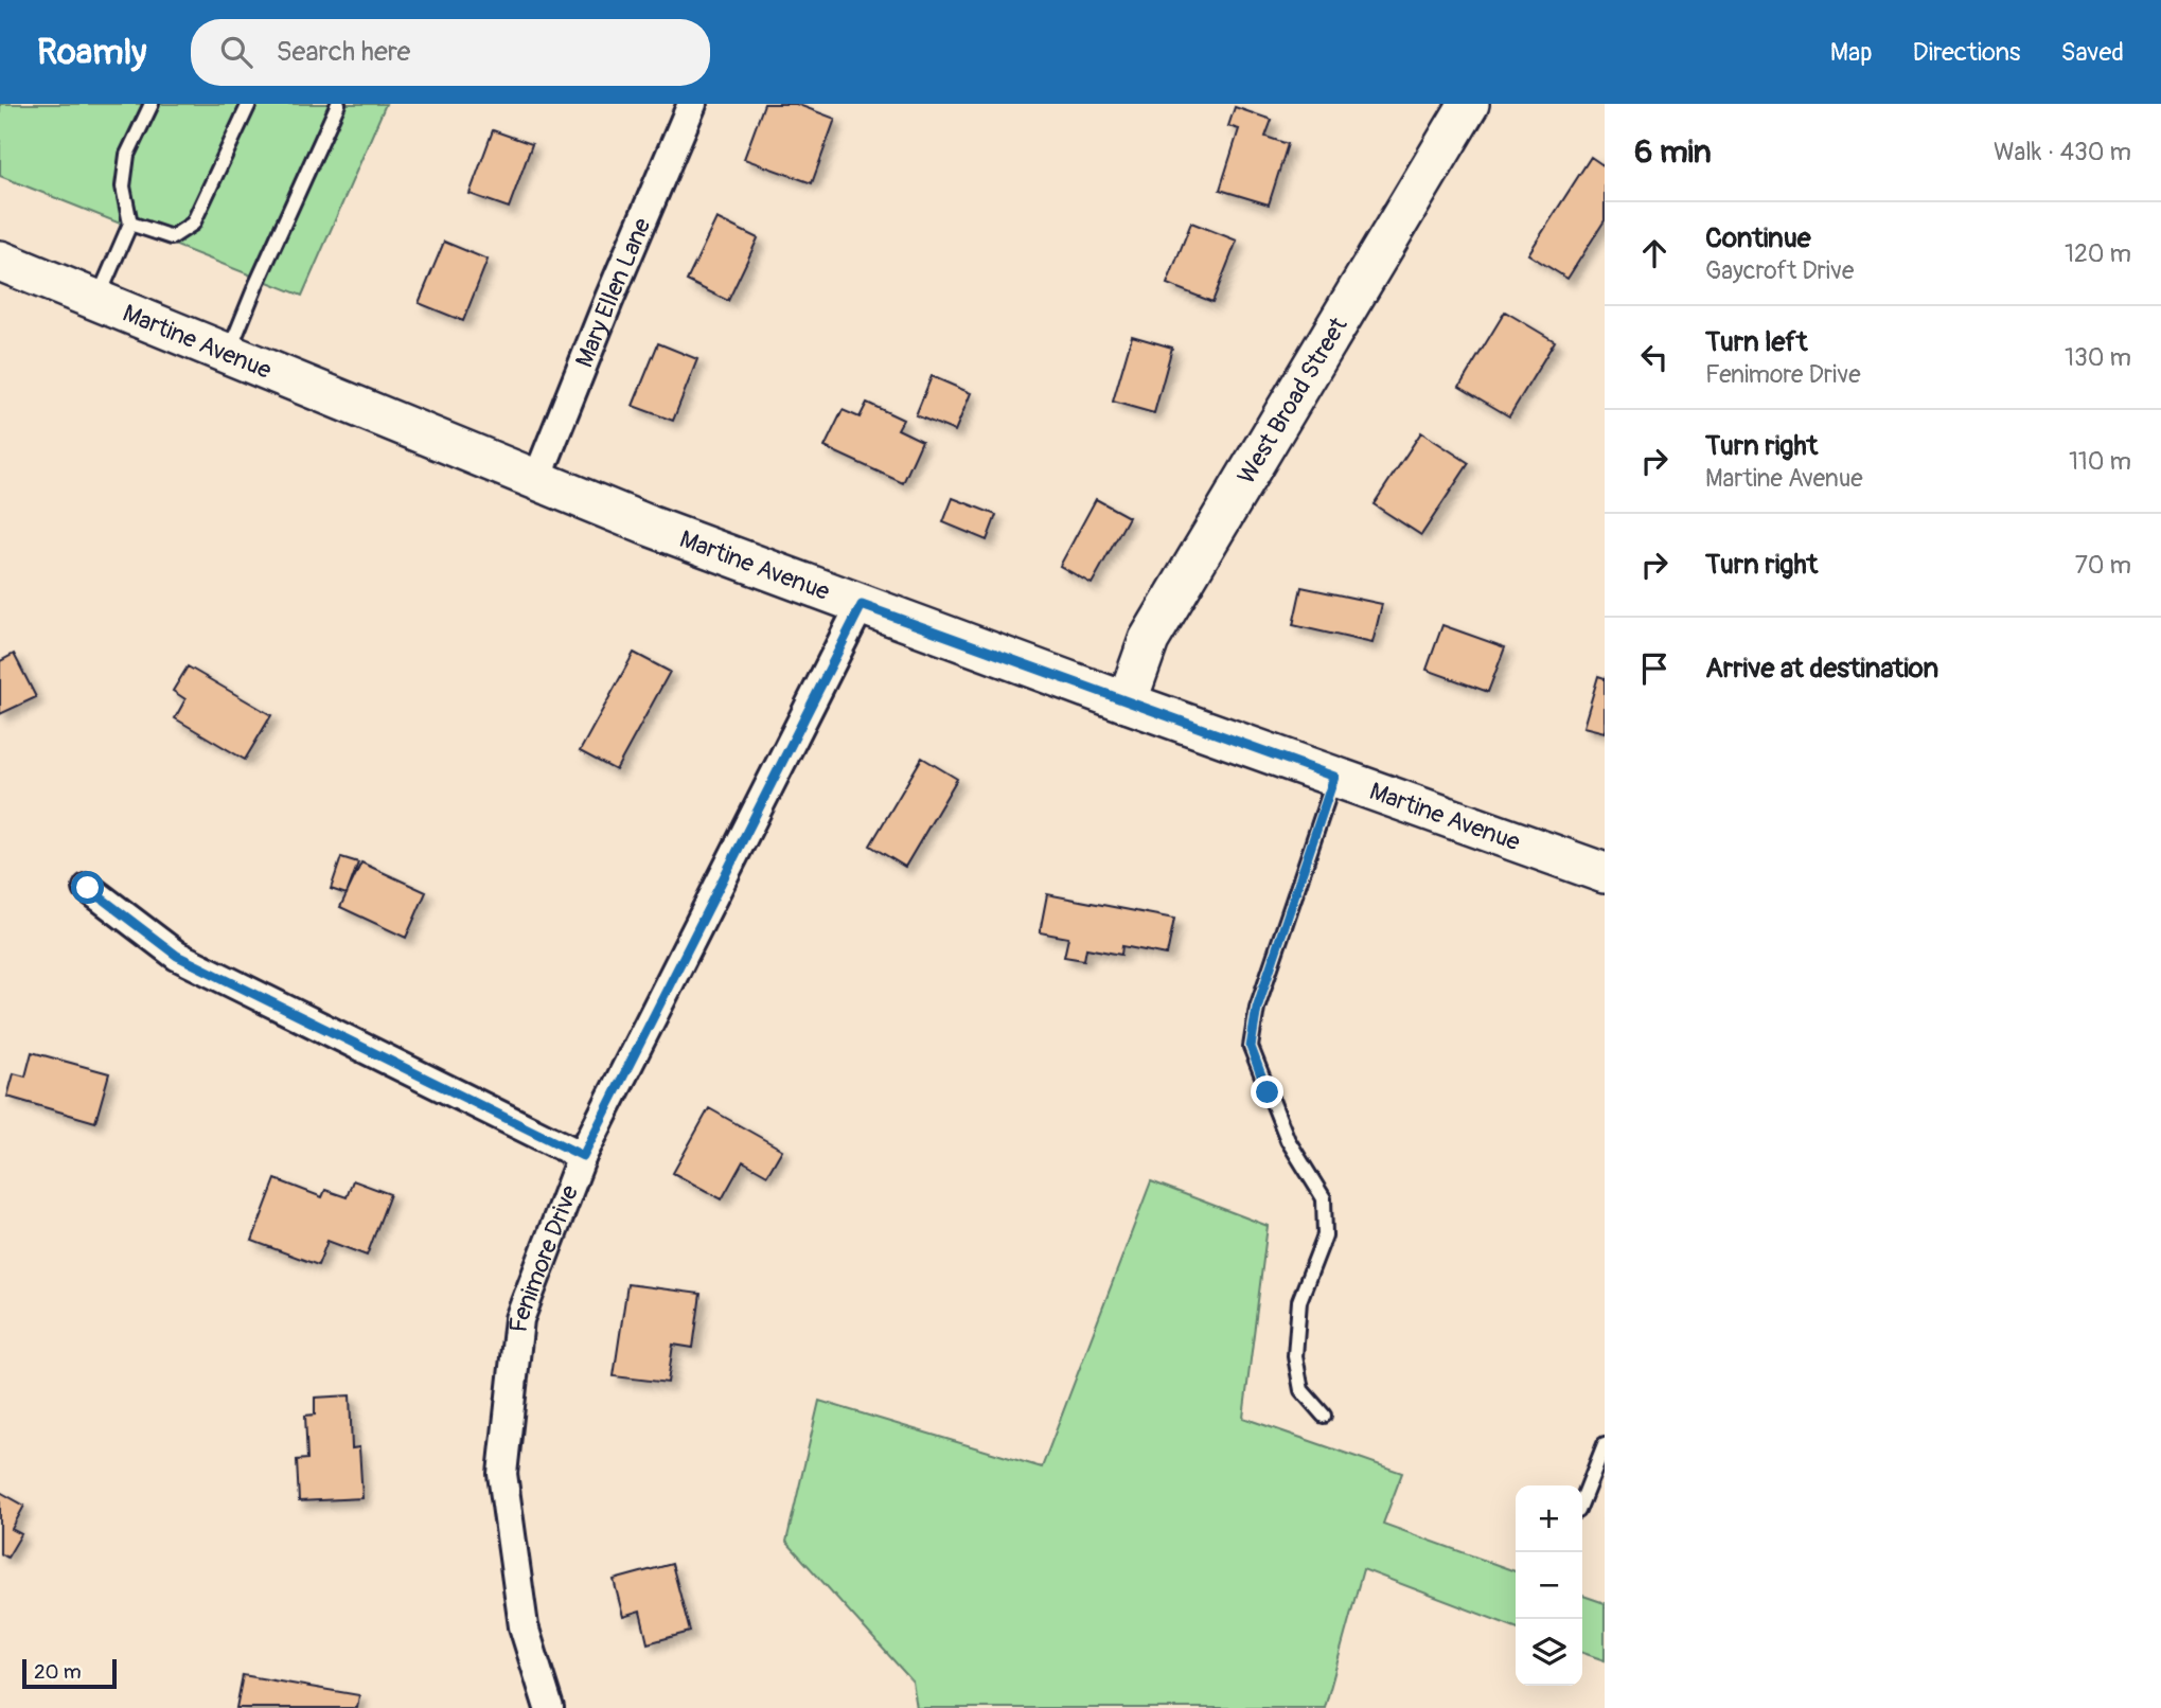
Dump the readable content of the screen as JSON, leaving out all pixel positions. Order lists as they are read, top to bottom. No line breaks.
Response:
{"streets":{"main road":["Martine Avenue","West Broad Street"],"street":["Mary Ellen Lane","Fenimore Drive"]},"crossings":[["Mary Ellen Lane","Martine Avenue"],["Martine Avenue","West Broad Street"],["Martine Avenue","Fenimore Drive"]],"scale_bar":"20 m","page":{"header":"Roamly","search":"Search here","nav":["Map","Directions","Saved"],"heading":["6 min","Walk · 430 m"],"list":[["Continue","Gaycroft Drive","120 m"],["Turn left","Fenimore Drive","130 m"],["Turn right","Martine Avenue","110 m"],["Turn right","70 m"],"Arrive at destination"],"map_buttons":["+","−"],"scale":"20 m"}}
